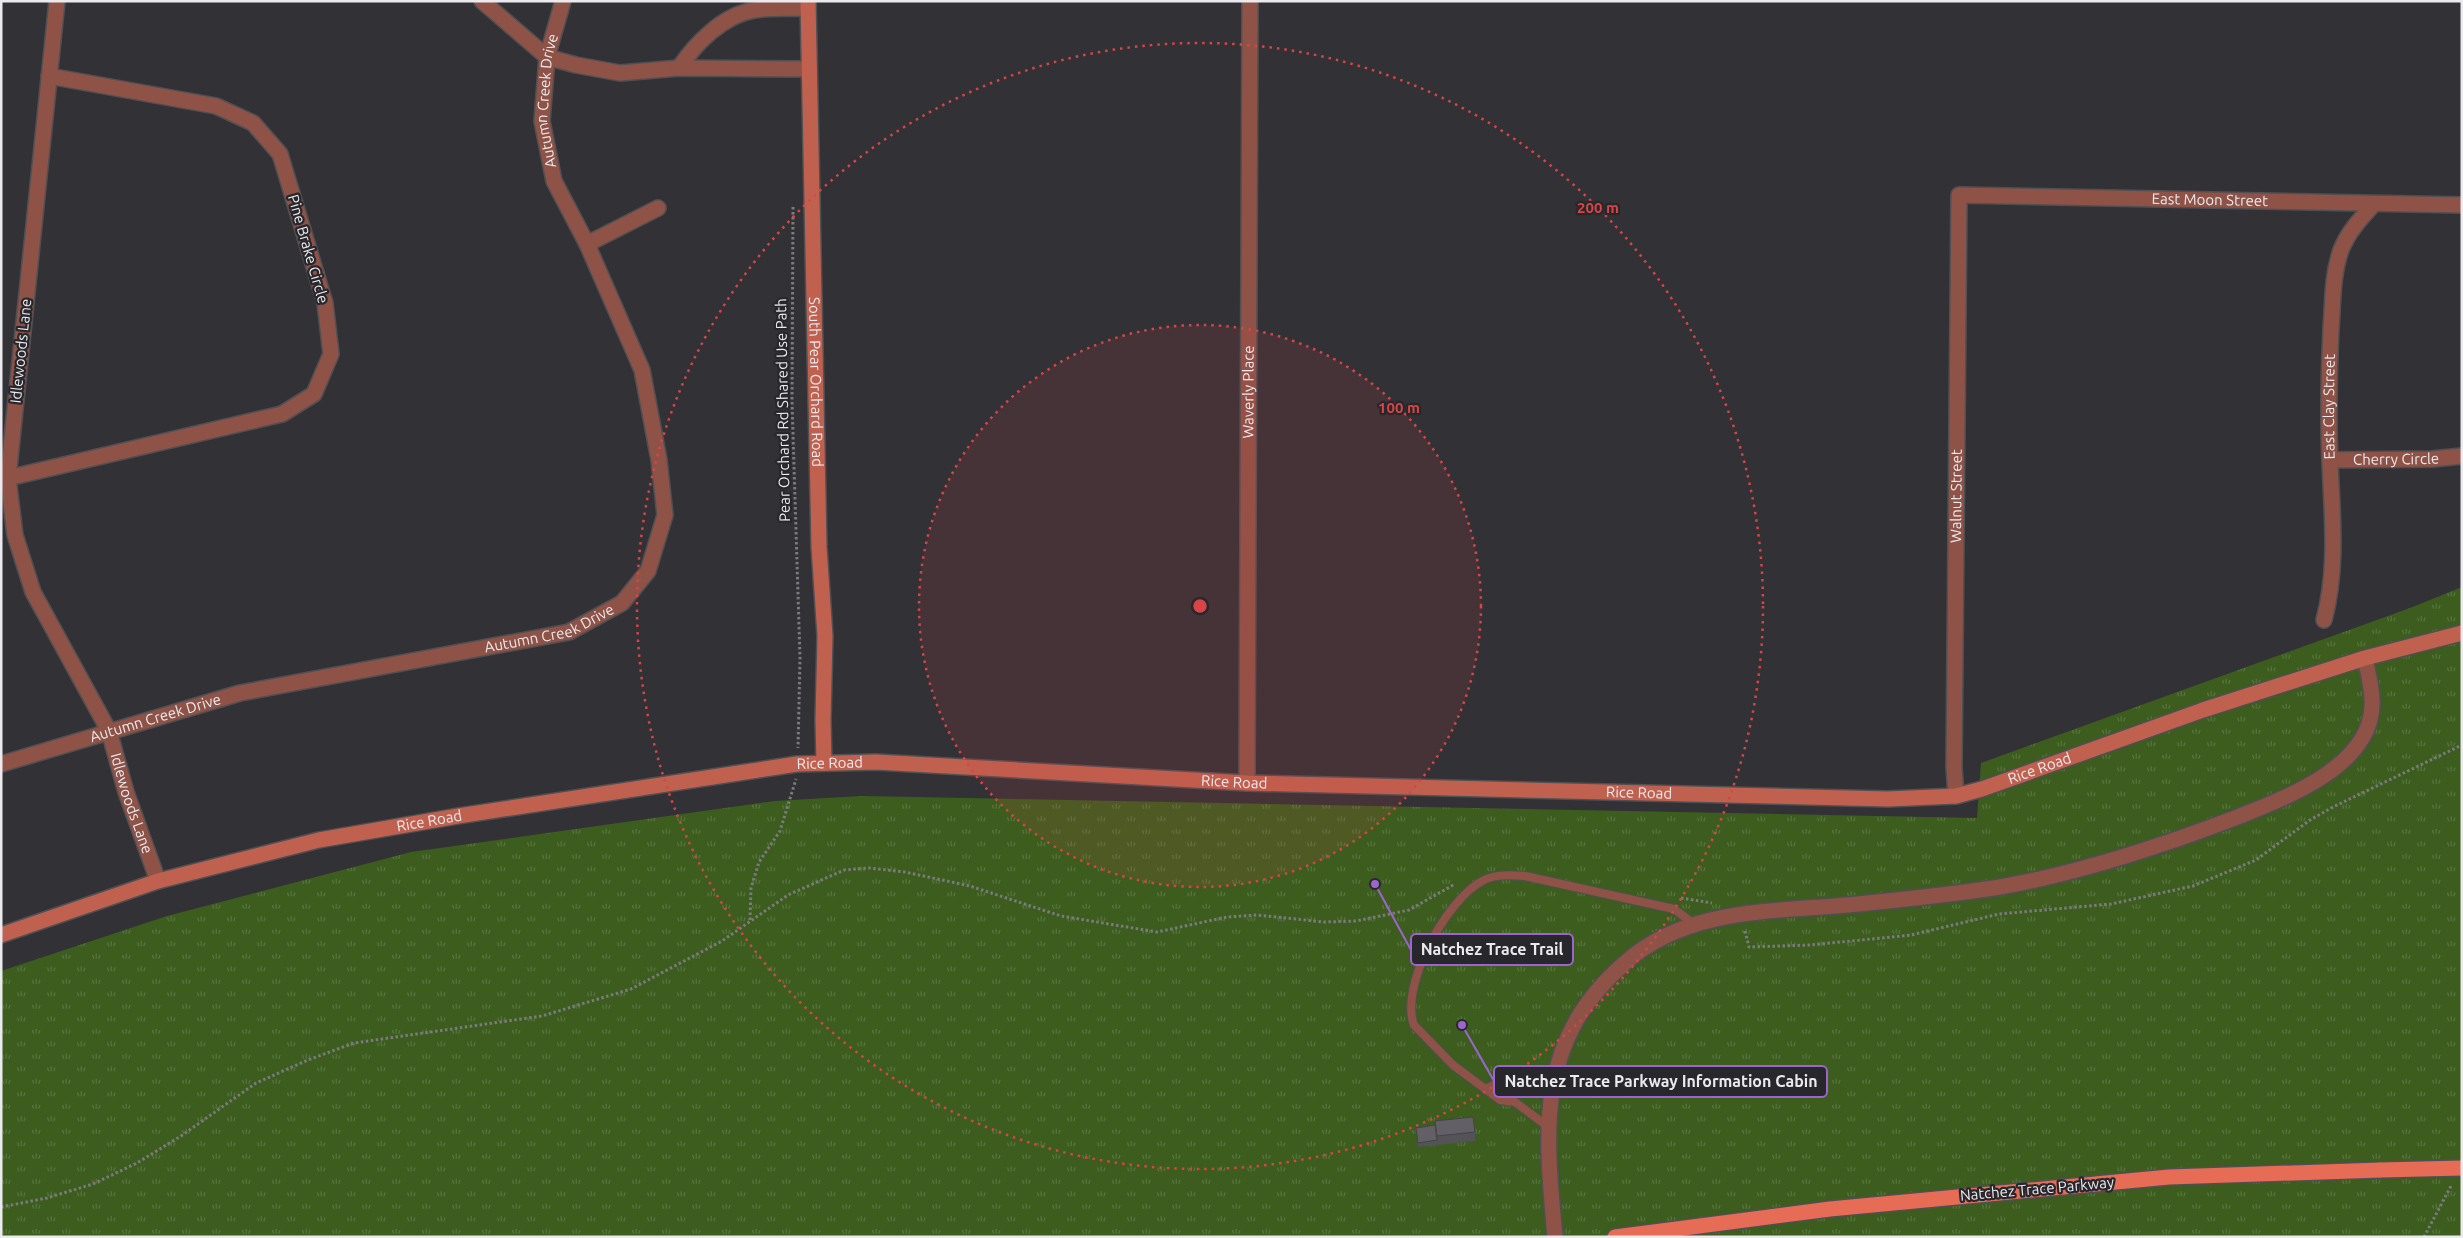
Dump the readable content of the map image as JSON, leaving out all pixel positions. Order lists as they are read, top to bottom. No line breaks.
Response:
{"streets":{"main road":["Natchez Trace Parkway"],"street":["Autumn Creek Drive","East Moon Street","Pine Brake Circle","Idlewoods Lane","South Pear Orchard Road","Waverly Place","East Clay Street","Cherry Circle","Walnut Street","Rice Road"],"path":["Pear Orchard Rd Shared Use Path"]},"crossings":[["Autumn Creek Drive","Idlewoods Lane"],["East Moon Street","East Clay Street"],["East Moon Street","Walnut Street"],["Pine Brake Circle","Idlewoods Lane"],["Idlewoods Lane","Rice Road"],["South Pear Orchard Road","Rice Road"],["Waverly Place","Rice Road"],["East Clay Street","Cherry Circle"],["Walnut Street","Rice Road"]],"places":["Natchez Trace Trail","Natchez Trace Parkway Information Cabin"],"rings":["200 m","100 m"]}
